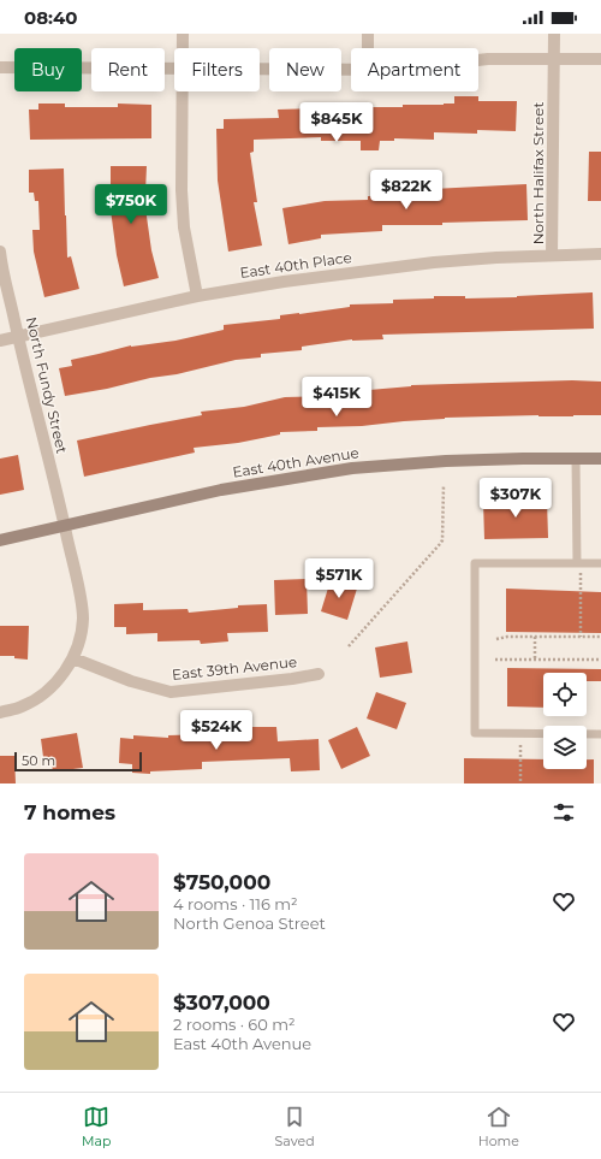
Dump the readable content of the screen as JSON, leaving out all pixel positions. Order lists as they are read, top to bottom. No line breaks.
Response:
{"streets":{"street":["North Halifax Street","East 40th Place","North Fundy Street","East 40th Avenue","East 39th Avenue"]},"crossings":[["North Halifax Street","East 40th Place"],["East 40th Place","North Fundy Street"],["North Fundy Street","East 40th Avenue"],["North Fundy Street","East 39th Avenue"]],"scale_bar":"50 m","page":{"status":"08:40","chip":["Buy","Rent","Filters","New","Apartment"],"price":["$845K","$822K","$750K","$415K","$307K","$571K","$524K"],"scale":"50 m","heading":"7 homes","list":[{"name":"$750,000","note":"4 rooms · 116 m² · North Genoa Street"},{"name":"$307,000","note":"2 rooms · 60 m² · East 40th Avenue"}],"tabs":["Map","Saved","Home"]}}
